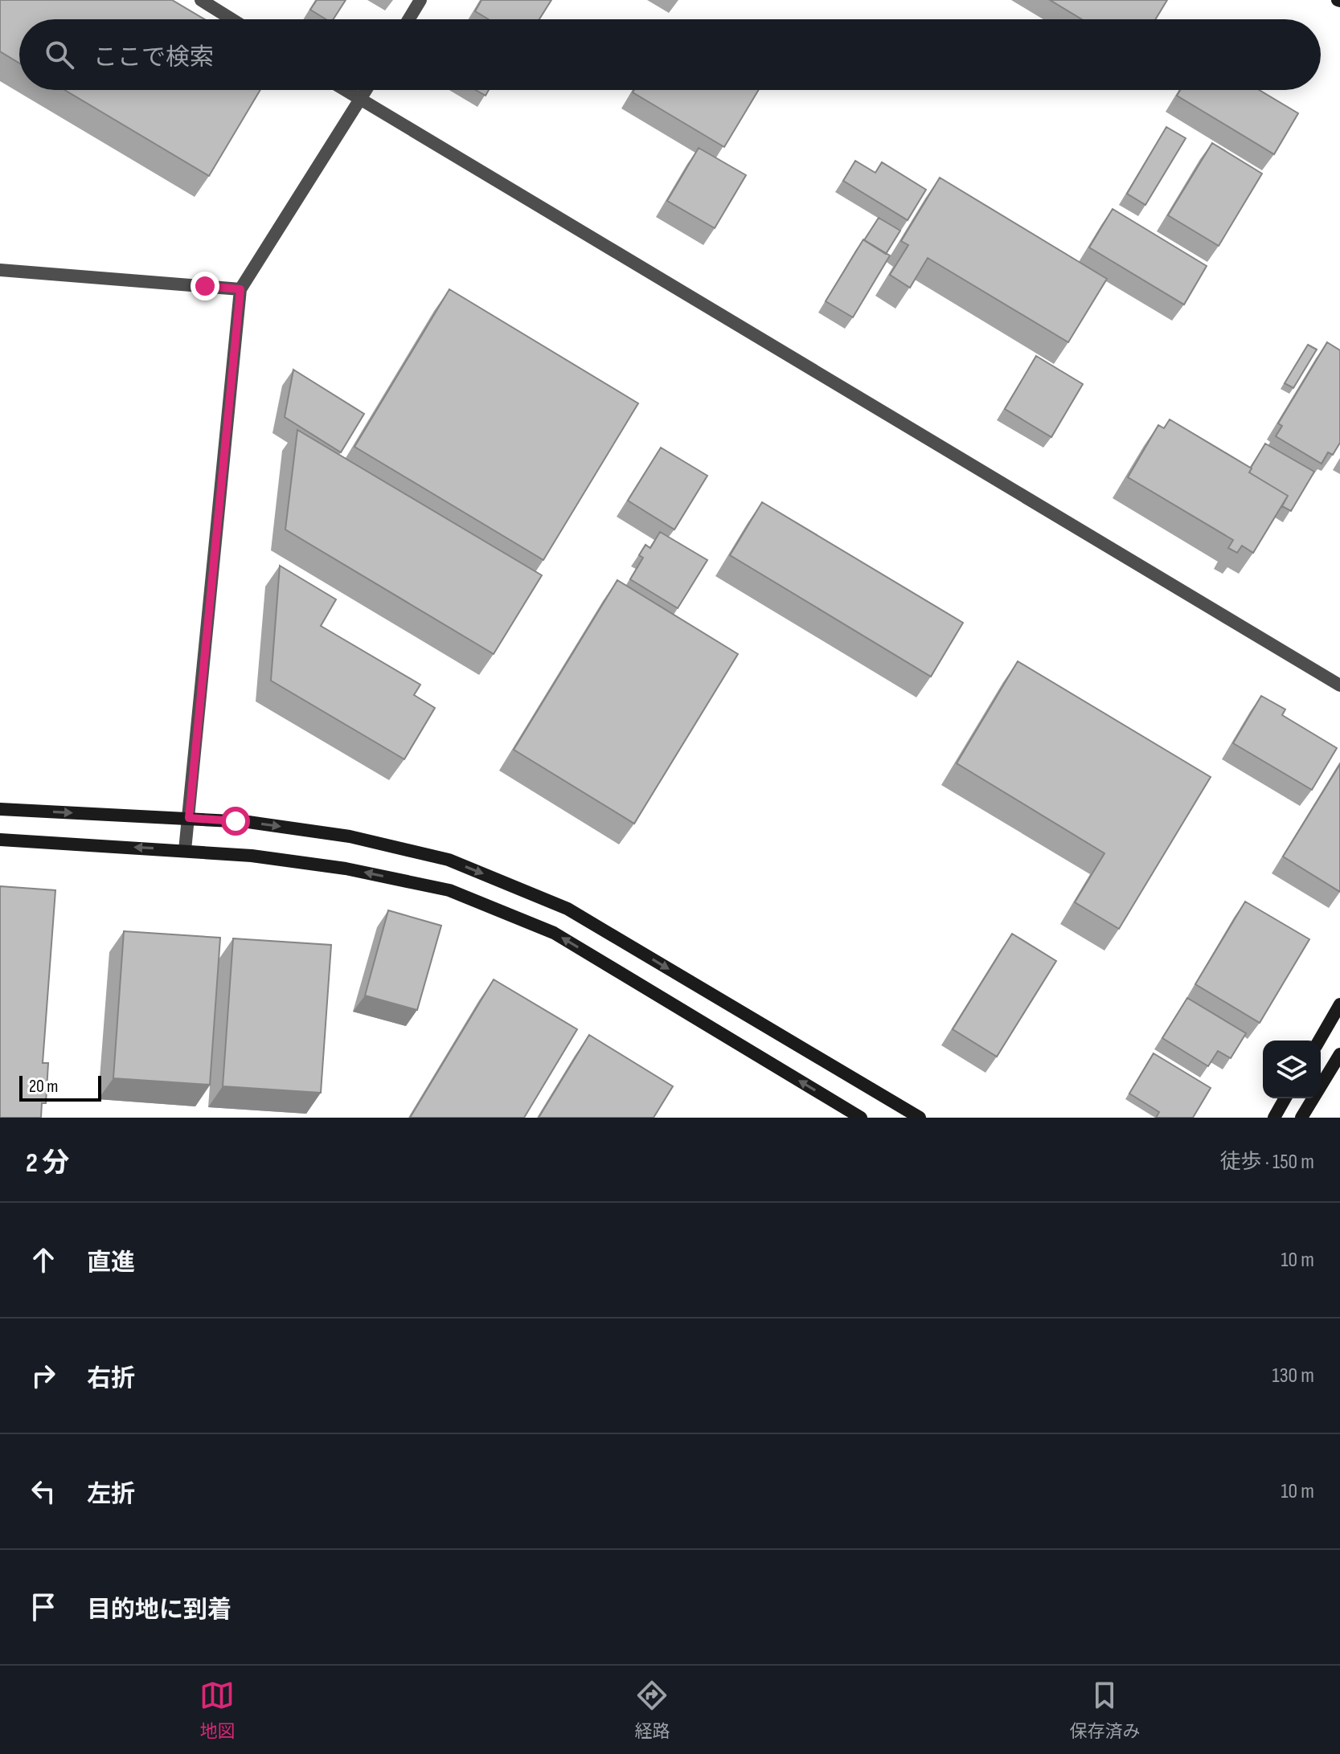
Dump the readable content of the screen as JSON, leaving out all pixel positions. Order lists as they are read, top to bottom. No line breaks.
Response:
{"scale_bar":"20 m","page":{"search":"ここで検索","scale":"20 m","heading":["2 分","徒歩 · 150 m"],"list":[["直進","10 m"],["右折","130 m"],["左折","10 m"],"目的地に到着"],"nav":["地図","経路","保存済み"]}}
